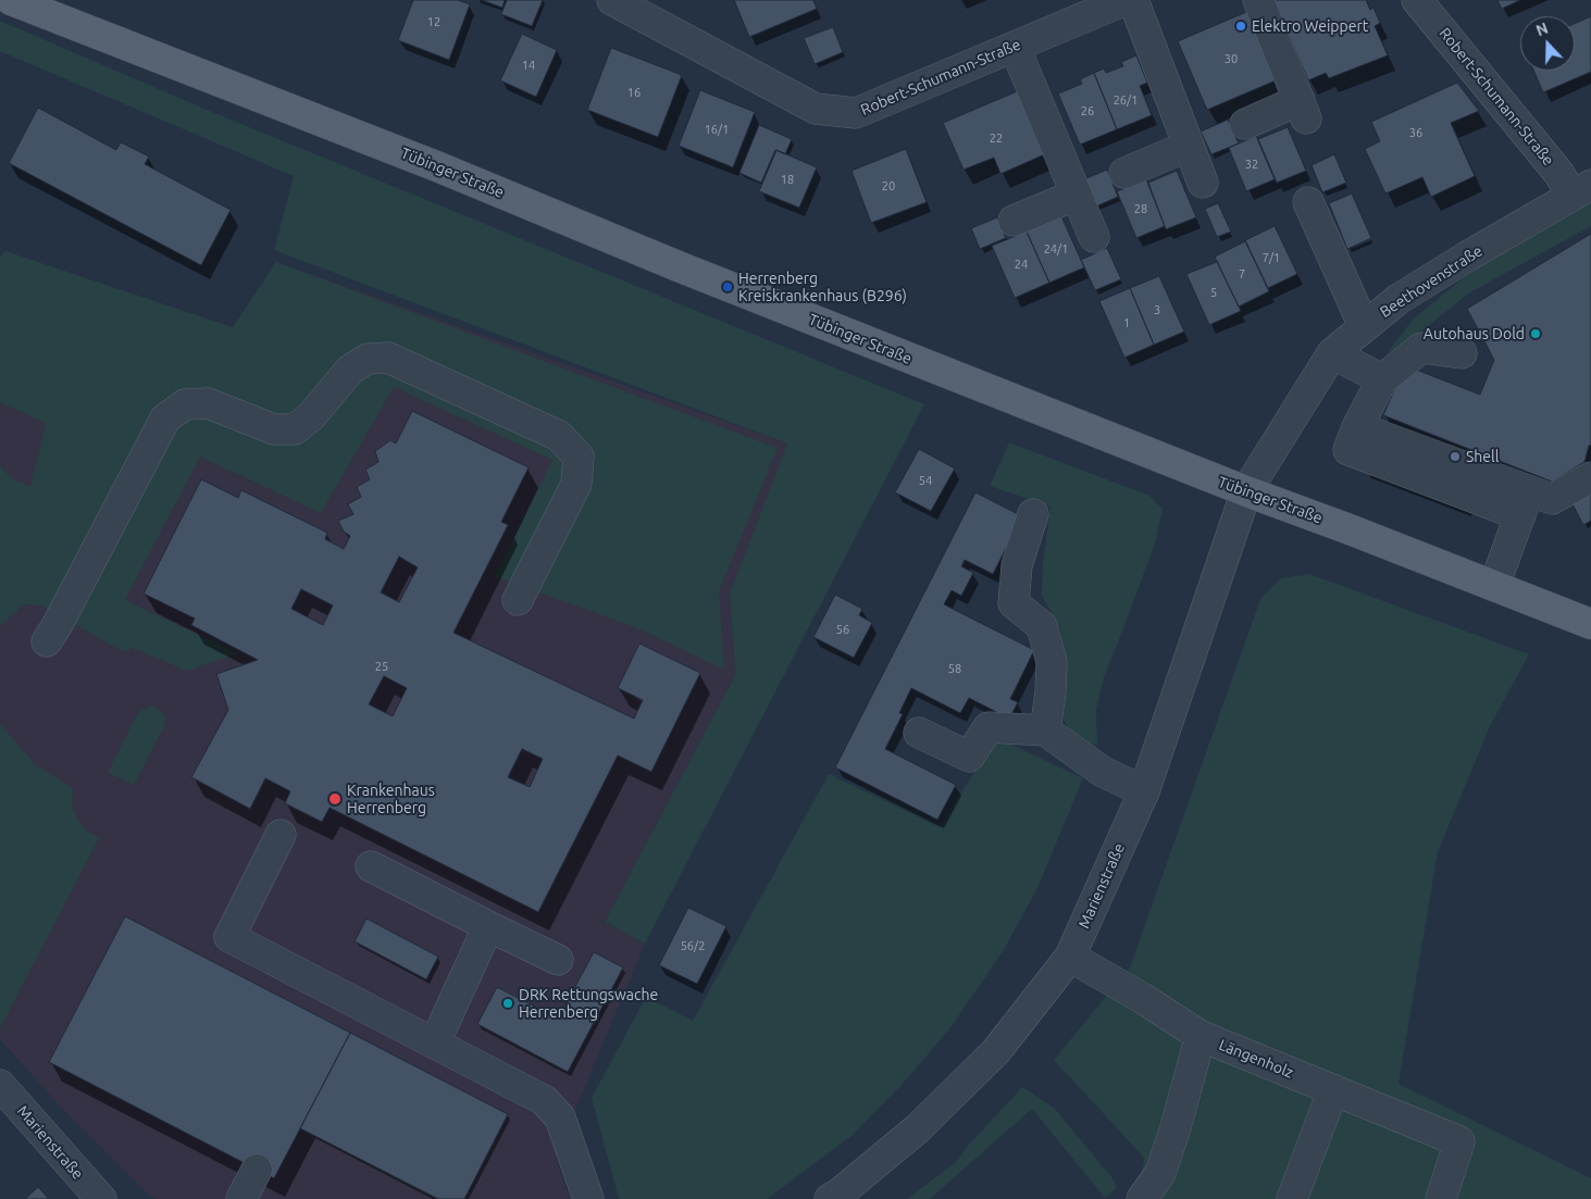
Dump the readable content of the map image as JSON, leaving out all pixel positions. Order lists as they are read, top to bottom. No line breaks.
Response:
{"streets":{"main road":["Tübinger Straße"],"street":["Robert-Schumann-Straße","Beethovenstraße","Marienstraße","Längenholz"]},"crossings":[["Robert-Schumann-Straße","Beethovenstraße"],["Tübinger Straße","Beethovenstraße"],["Tübinger Straße","Marienstraße"],["Beethovenstraße","Marienstraße"]],"places":["Elektro Weippert","Herrenberg Kreiskrankenhaus (B296)","Autohaus Dold","Shell","Krankenhaus Herrenberg","DRK Rettungswache Herrenberg"],"house_numbers":["12","30","14","16","26/1","26","16/1","36","22","32","18","20","28","24/1","7/1","24","7","5","3","1","54","56","25","58","56/2"],"north":"top"}
